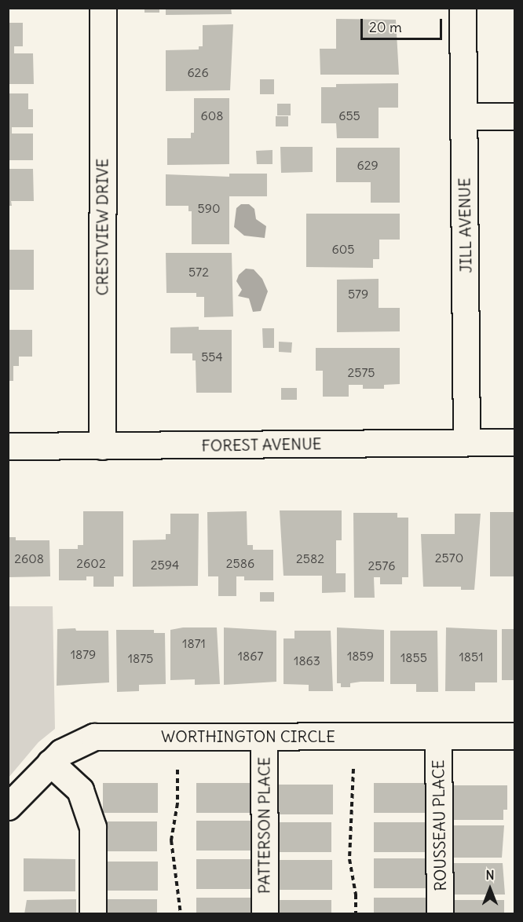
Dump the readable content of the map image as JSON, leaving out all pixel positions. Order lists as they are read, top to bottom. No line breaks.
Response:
{"streets":{"street":["JILL AVENUE","CRESTVIEW DRIVE","FOREST AVENUE","WORTHINGTON CIRCLE","PATTERSON PLACE","ROUSSEAU PLACE"]},"crossings":[["JILL AVENUE","FOREST AVENUE"],["CRESTVIEW DRIVE","FOREST AVENUE"],["WORTHINGTON CIRCLE","PATTERSON PLACE"],["WORTHINGTON CIRCLE","ROUSSEAU PLACE"]],"house_numbers":["626","608","655","629","590","605","572","579","554","2575","2570","2608","2582","2602","2586","2594","2576","1871","1879","1867","1859","1851","1855","1875","1863"],"scale_bar":"20 m","north":"top"}
